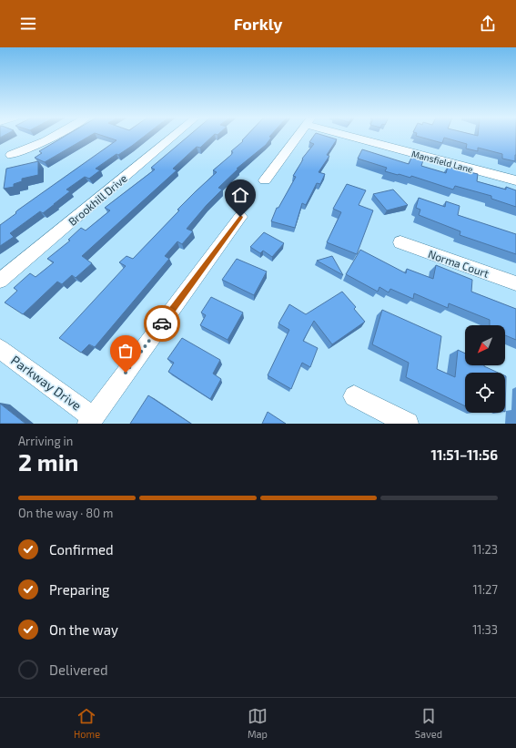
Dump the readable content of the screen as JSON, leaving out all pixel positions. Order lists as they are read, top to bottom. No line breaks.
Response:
{"streets":{"street":["Mansfield Lane","Brookhill Drive","Norma Court","Parkway Drive"]},"north":"bottom left","page":{"header":"Forkly","heading":["2 min","Arriving in","11:51–11:56"],"bar":"On the way · 80 m","list":[["Confirmed","11:23"],["Preparing","11:27"],["On the way","11:33"],"Delivered"],"tabs":["Home","Map","Saved"]}}
